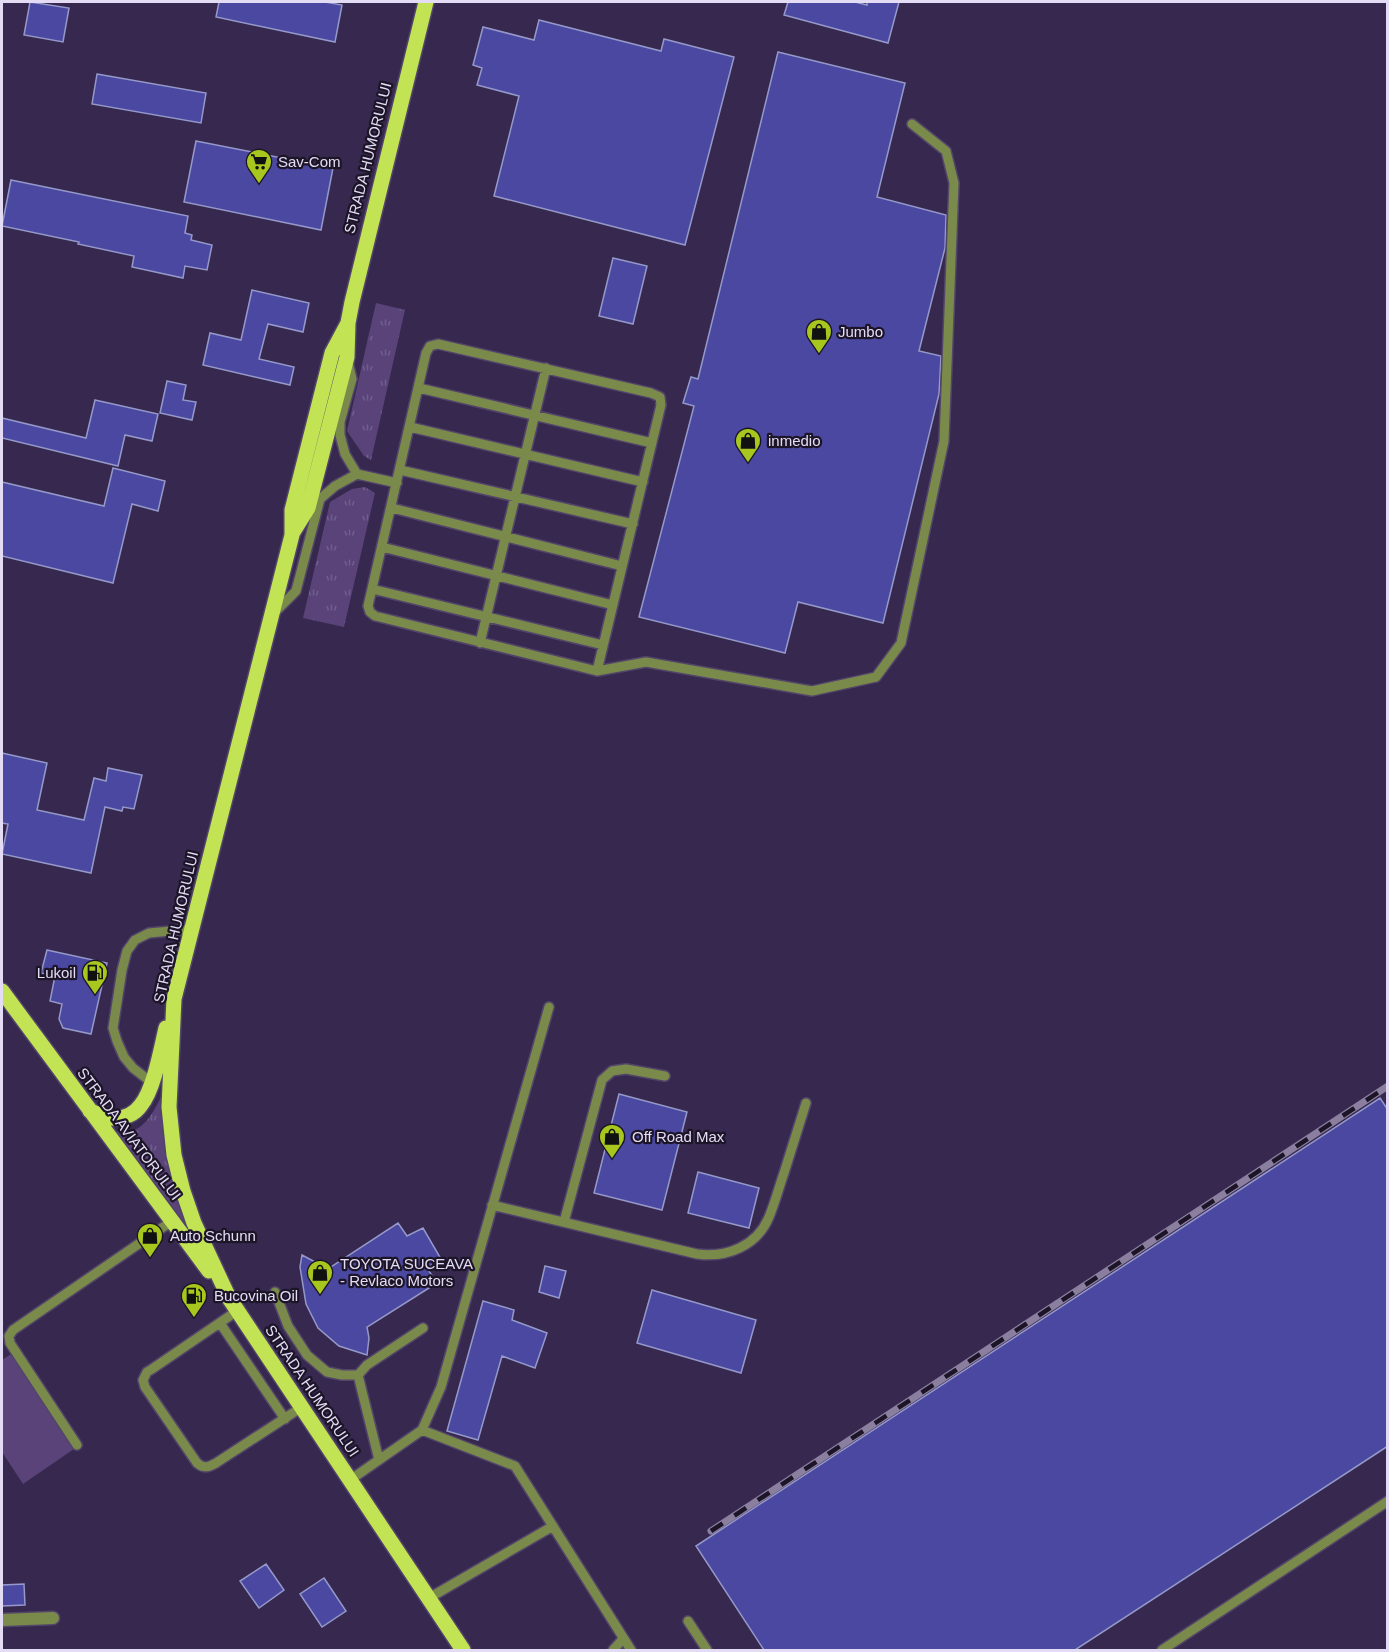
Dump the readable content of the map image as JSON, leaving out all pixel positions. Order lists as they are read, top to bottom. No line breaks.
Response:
{"streets":{"main road":["STRADA HUMORULUI","STRADA AVIATORULUI"]},"crossings":[["STRADA HUMORULUI","STRADA AVIATORULUI"]],"places":{"supermarket":["Sav-Com"],"shop":["Jumbo","inmedio","Off Road Max","Auto Schunn","TOYOTA SUCEAVA - Revlaco Motors"],"fuel station":["Lukoil","Bucovina Oil"]}}
